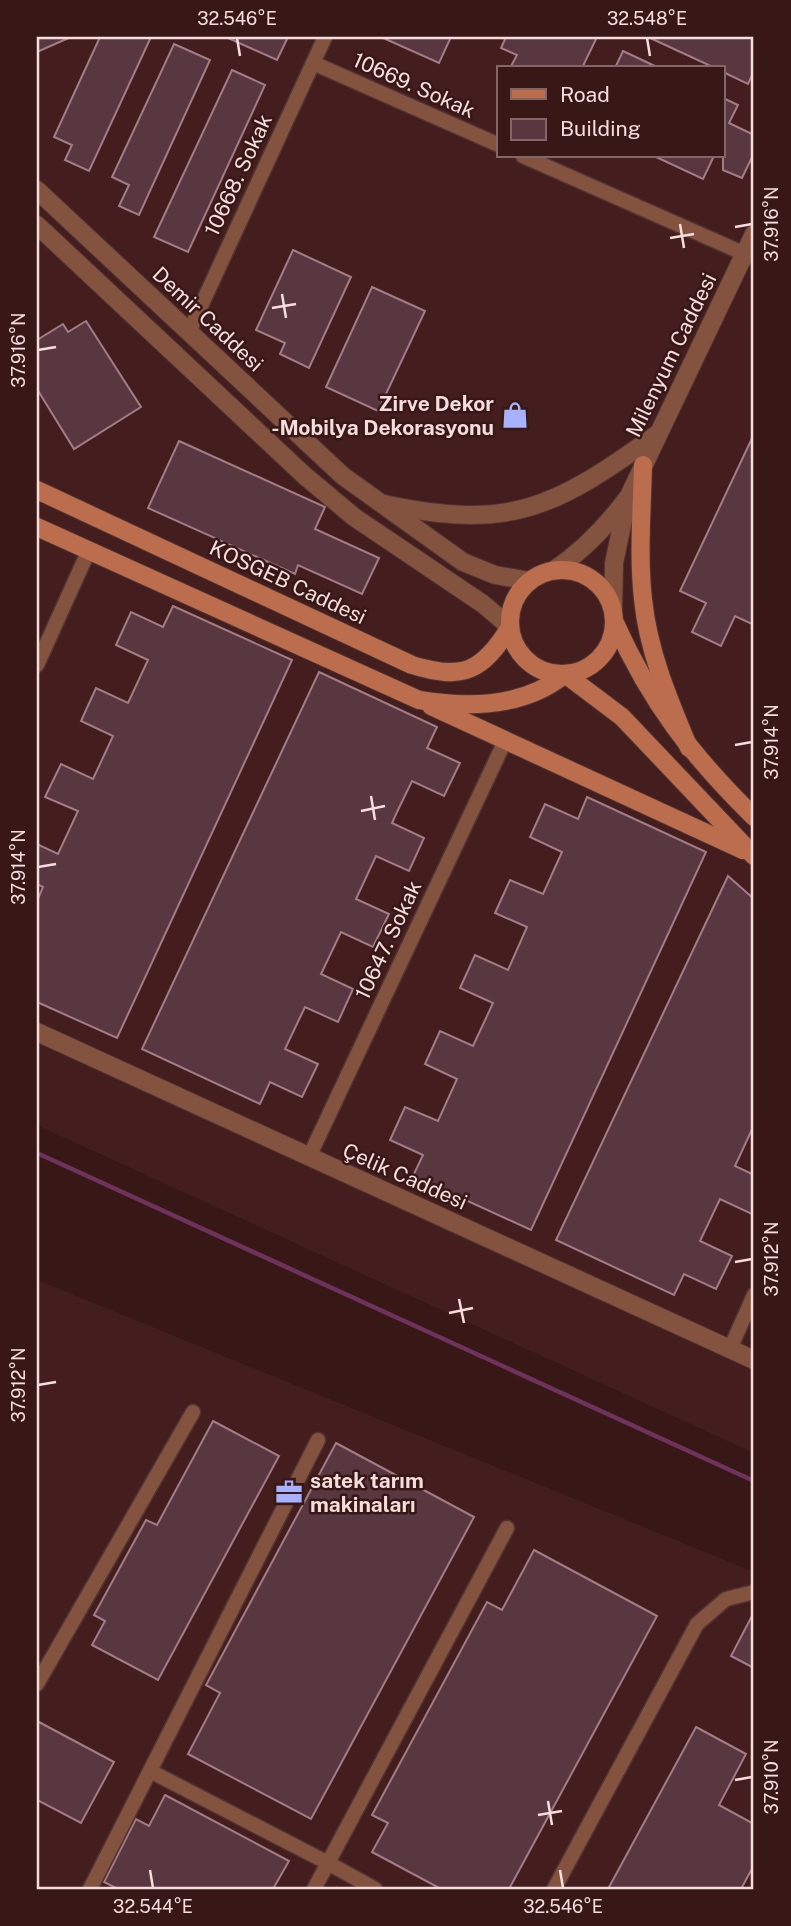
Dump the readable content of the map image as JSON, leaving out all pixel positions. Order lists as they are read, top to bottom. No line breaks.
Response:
{"streets":{"main road":["KOSGEB Caddesi"],"street":["10669. Sokak","10668. Sokak","Demir Caddesi","Milenyum Caddesi","10647. Sokak","Çelik Caddesi"]},"crossings":[["10669. Sokak","10668. Sokak"],["10668. Sokak","Demir Caddesi"],["Demir Caddesi","Milenyum Caddesi"],["Demir Caddesi","KOSGEB Caddesi"],["Milenyum Caddesi","KOSGEB Caddesi"],["10647. Sokak","Çelik Caddesi"]],"places":{"shop":["Zirve Dekor -Mobilya Dekorasyonu"],"office":["satek tarım makinaları"]},"legend":["Road","Building"],"coordinates":["32.546°E","32.548°E","37.916°N","37.914°N","37.912°N","37.910°N","32.544°E"]}
